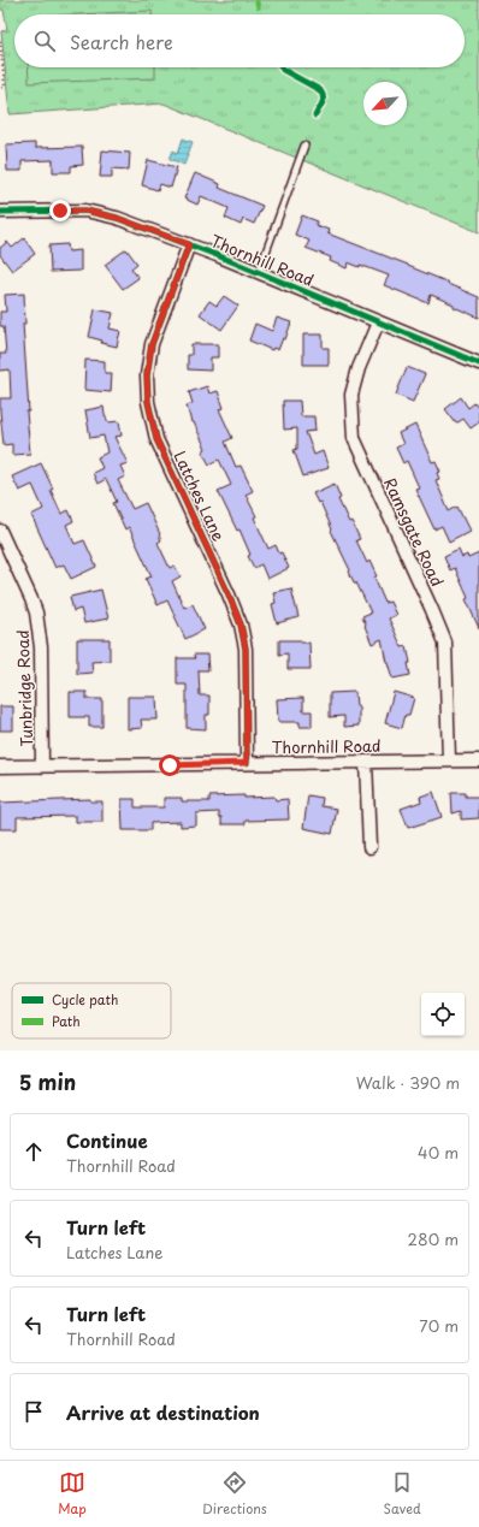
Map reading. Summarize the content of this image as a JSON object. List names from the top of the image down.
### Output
{
  "streets": {
    "street": [
      "Thornhill Road",
      "Latches Lane",
      "Ramsgate Road",
      "Tunbridge Road"
    ]
  },
  "crossings": [
    ["Thornhill Road", "Latches Lane"],
    ["Thornhill Road", "Ramsgate Road"],
    ["Thornhill Road", "Tunbridge Road"]
  ],
  "legend": ["Cycle path", "Path"],
  "north": "bottom left",
  "page": {
    "search": "Search here",
    "heading": ["5 min", "Walk · 390 m"],
    "list": [
      ["Continue", "Thornhill Road", "40 m"],
      ["Turn left", "Latches Lane", "280 m"],
      ["Turn left", "Thornhill Road", "70 m"],
      "Arrive at destination"
    ],
    "nav": ["Map", "Directions", "Saved"]
  }
}
